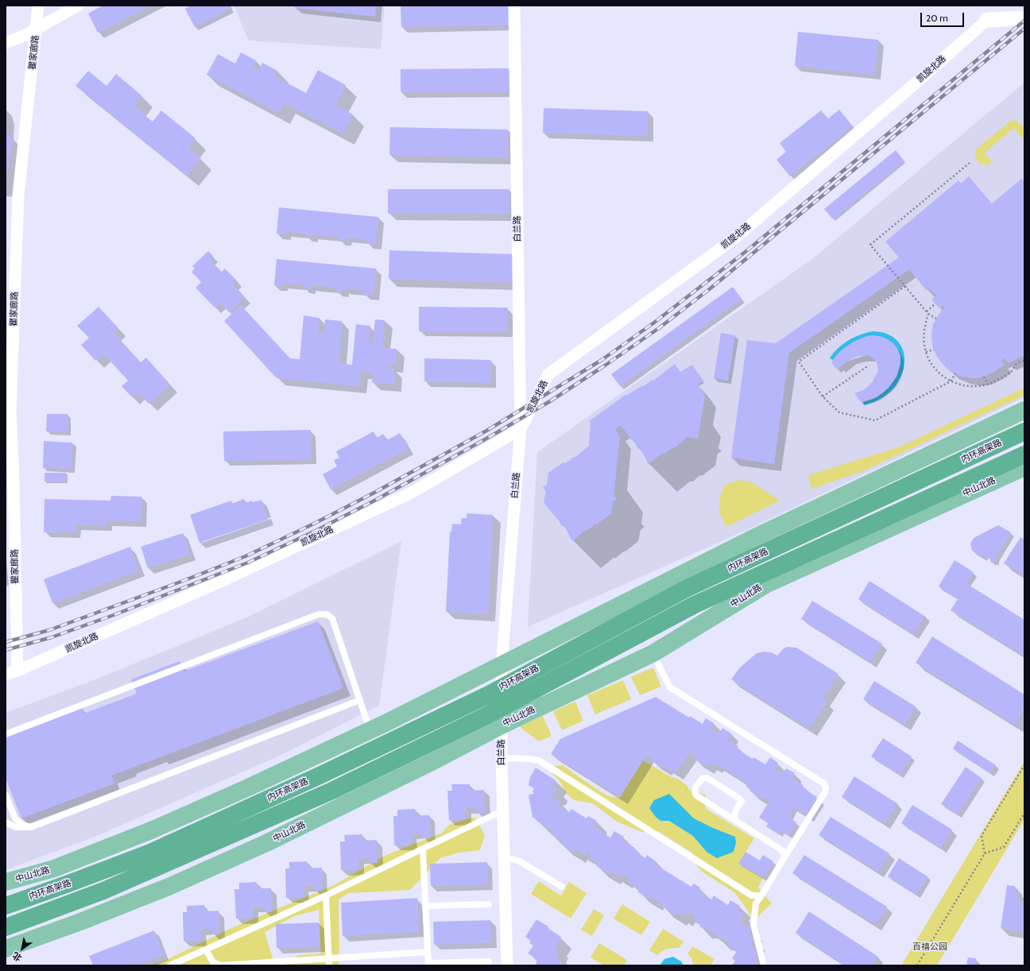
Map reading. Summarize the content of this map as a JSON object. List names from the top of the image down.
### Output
{
  "streets": {
    "highway": ["内环高架路"],
    "main road": ["中山北路"],
    "street": ["瞿家廊路", "凯旋北路", "白兰路"]
  },
  "crossings": [
    ["瞿家廊路", "凯旋北路"],
    ["凯旋北路", "白兰路"],
    ["白兰路", "中山北路"]
  ],
  "parks": ["百禧公园"],
  "scale_bar": "20 m",
  "north": "bottom left"
}
